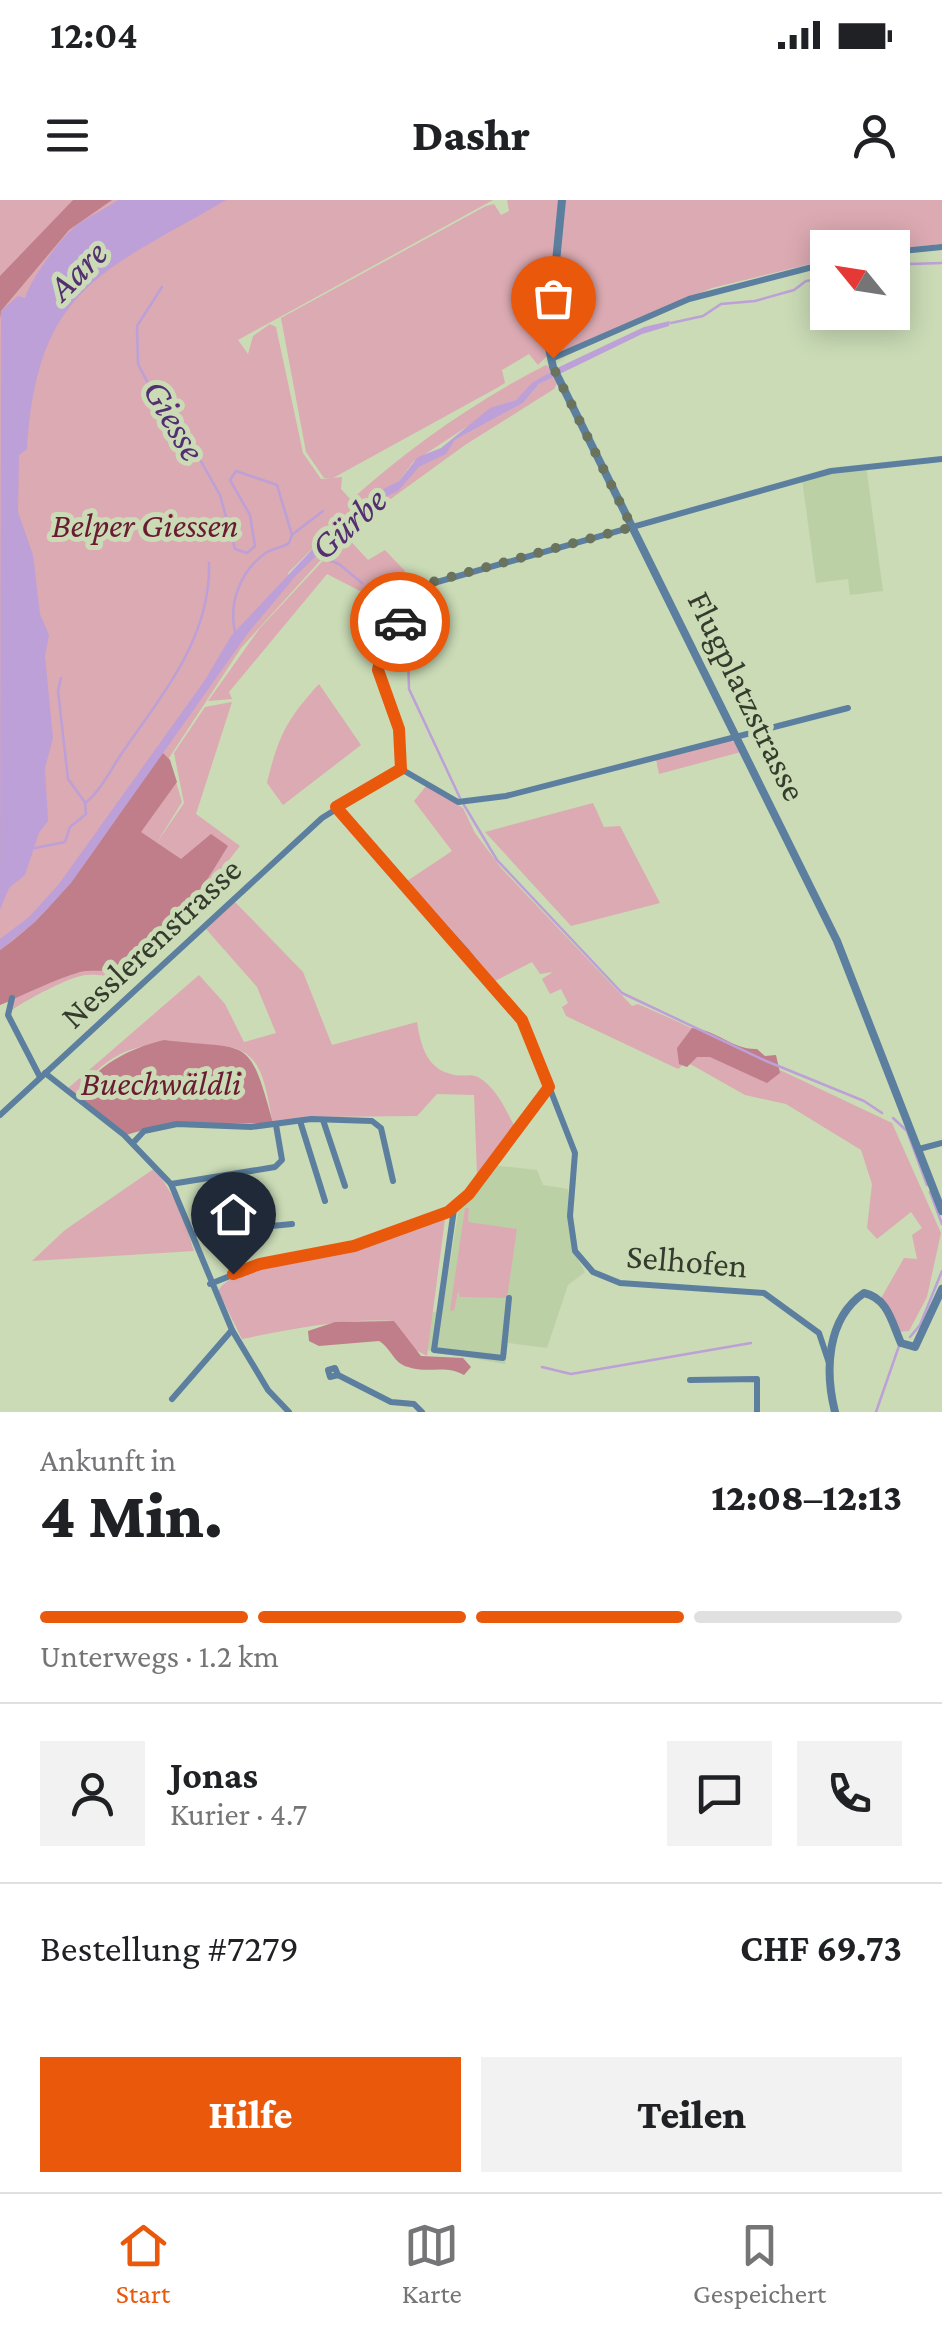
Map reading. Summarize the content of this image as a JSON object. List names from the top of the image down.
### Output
{
  "streets": {
    "street": ["Flugplatzstrasse", "Nesslerenstrasse", "Selhofen"]
  },
  "crossings": [
    ["Nesslerenstrasse", "Selhofen"]
  ],
  "water": ["Aare", "Giesse", "Gürbe"],
  "parks": ["Belper Giessen", "Buechwäldli"],
  "north": "top left",
  "page": {
    "status": "12:04",
    "header": "Dashr",
    "heading": ["4 Min.", "Ankunft in", "12:08–12:13"],
    "panel": [
      "Jonas",
      "Kurier · 4.7",
      "Bestellung #7279",
      "CHF 69.73"
    ],
    "bar": "Unterwegs · 1.2 km",
    "buttons": ["Hilfe", "Teilen"],
    "tabs": ["Start", "Karte", "Gespeichert"]
  }
}
